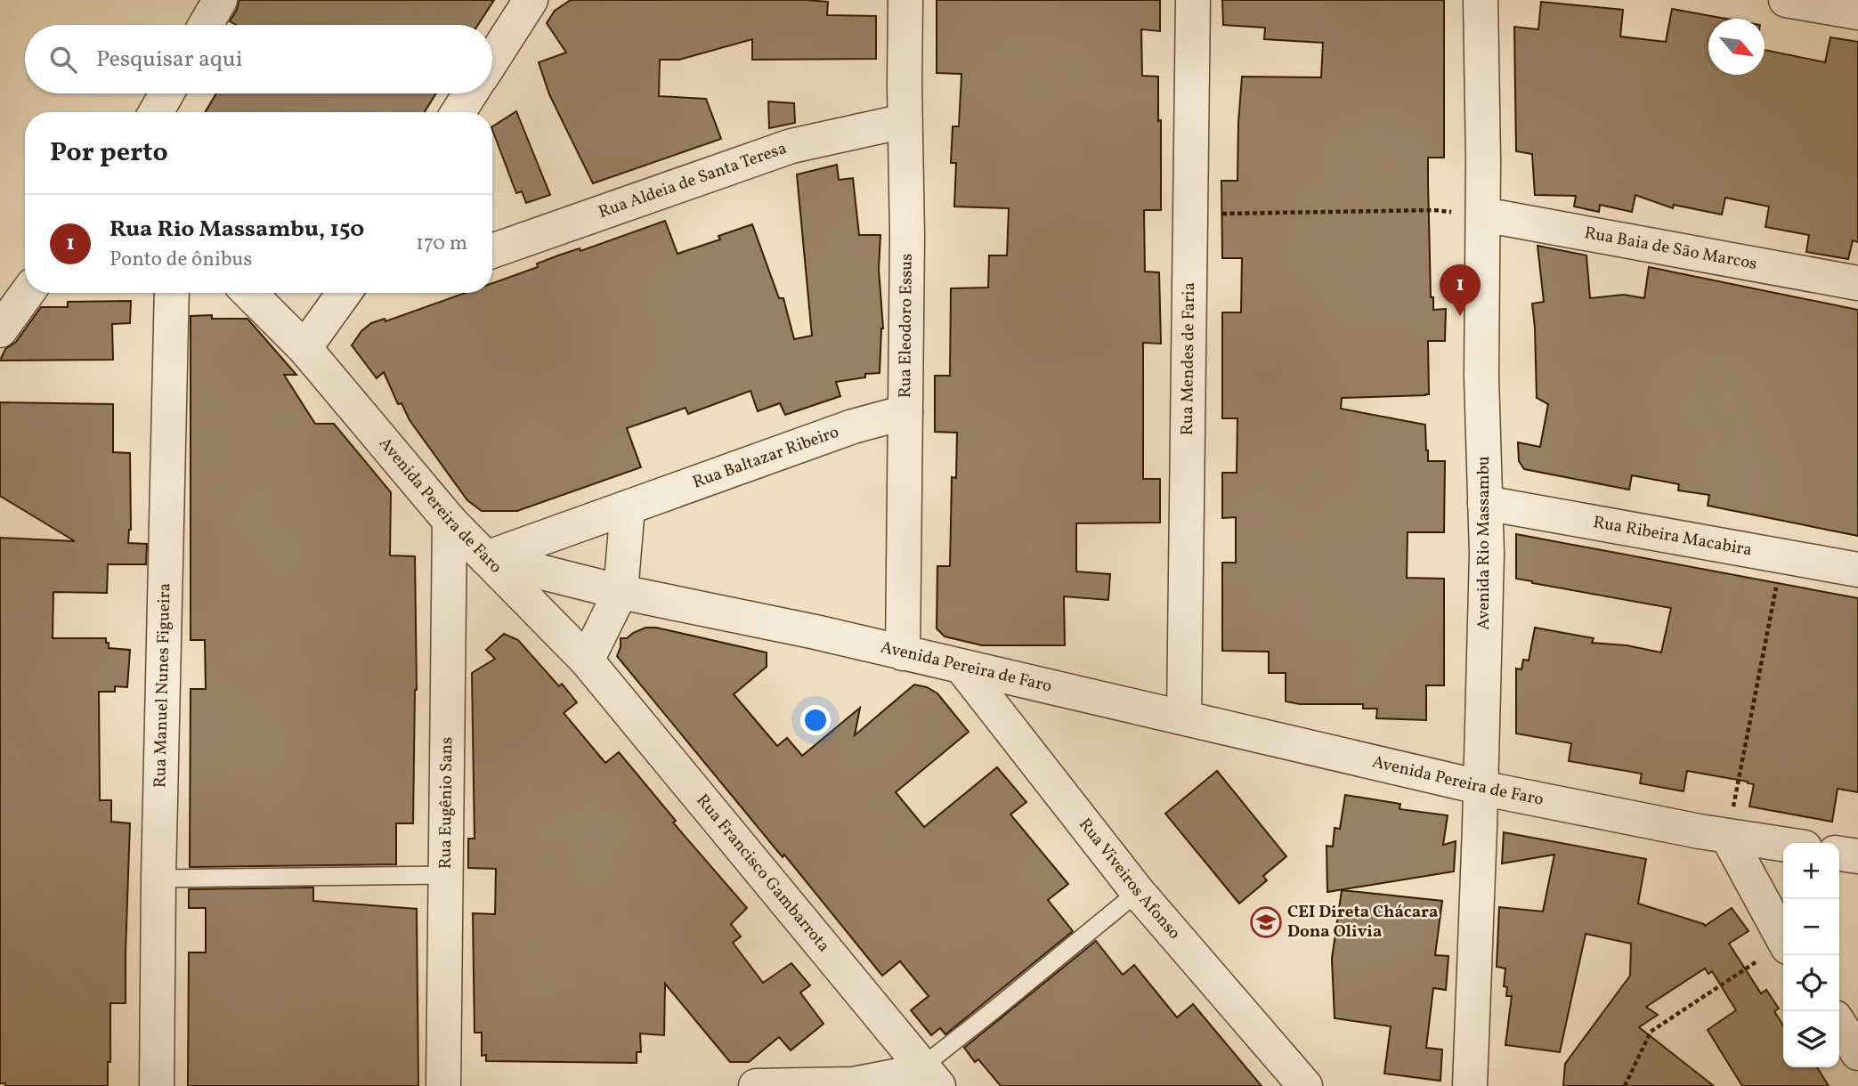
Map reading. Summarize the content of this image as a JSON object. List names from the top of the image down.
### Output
{
  "streets": {
    "street": [
      "Rua Aldeia de Santa Teresa",
      "Rua Baia de São Marcos",
      "Rua Eleodoro Essus",
      "Rua Mendes de Faria",
      "Rua Baltazar Ribeiro",
      "Avenida Pereira de Faro",
      "Rua Ribeira Macabira",
      "Avenida Rio Massambu",
      "Rua Manuel Nunes Figueira",
      "Rua Eugênio Sans",
      "Rua Francisco Gambarrota",
      "Rua Viveiros Afonso"
    ]
  },
  "crossings": [
    ["Rua Aldeia de Santa Teresa", "Rua Eleodoro Essus"],
    ["Rua Baia de São Marcos", "Avenida Rio Massambu"],
    ["Rua Eleodoro Essus", "Rua Baltazar Ribeiro"],
    ["Rua Eleodoro Essus", "Avenida Pereira de Faro"],
    ["Rua Mendes de Faria", "Avenida Pereira de Faro"],
    ["Rua Baltazar Ribeiro", "Avenida Pereira de Faro"],
    ["Rua Baltazar Ribeiro", "Rua Francisco Gambarrota"],
    ["Avenida Pereira de Faro", "Avenida Rio Massambu"],
    ["Avenida Pereira de Faro", "Rua Eugênio Sans"],
    ["Avenida Pereira de Faro", "Rua Francisco Gambarrota"],
    ["Avenida Pereira de Faro", "Rua Viveiros Afonso"],
    ["Rua Ribeira Macabira", "Avenida Rio Massambu"]
  ],
  "places": {
    "school or university": ["CEI Direta Chácara Dona Olivia"]
  },
  "north": "bottom right",
  "page": {
    "search": "Pesquisar aqui",
    "heading": "Por perto",
    "list": [
      {
        "mark": "1",
        "name": "Rua Rio Massambu, 150",
        "note": "Ponto de ônibus",
        "value": "170 m"
      }
    ],
    "pins": "1",
    "map_buttons": ["+", "−"]
  }
}
